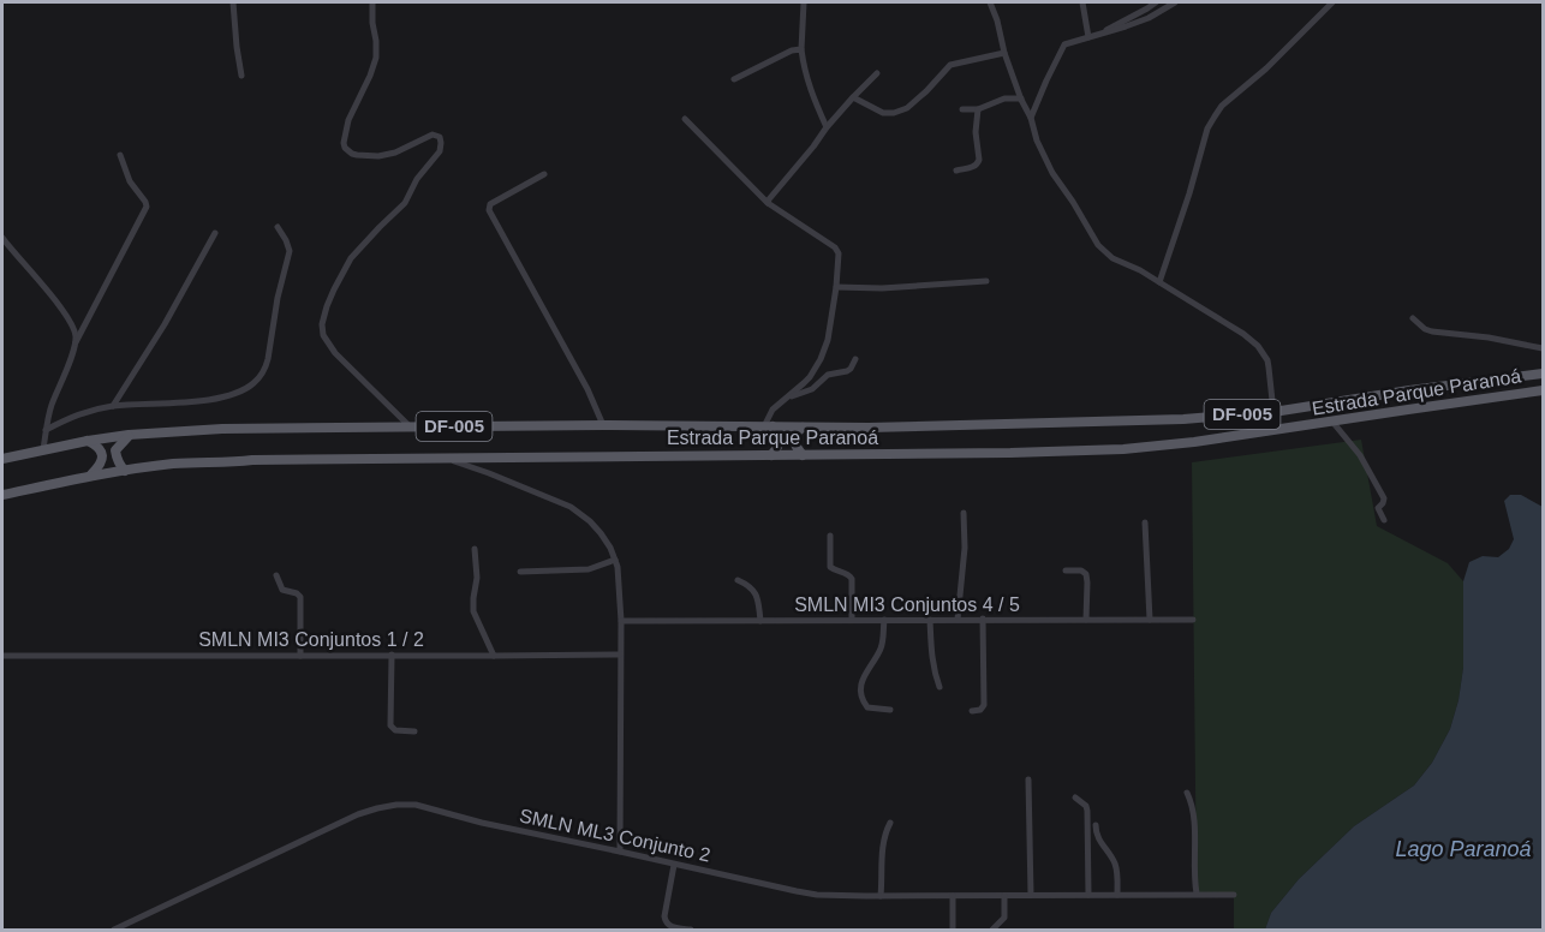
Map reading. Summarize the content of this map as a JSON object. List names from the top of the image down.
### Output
{
  "streets": {
    "main road": ["Estrada Parque Paranoá", "DF-005"],
    "street": ["SMLN MI3 Conjuntos 4 / 5", "SMLN MI3 Conjuntos 1 / 2", "SMLN ML3 Conjunto 2"]
  },
  "water": ["Lago Paranoá"]
}
